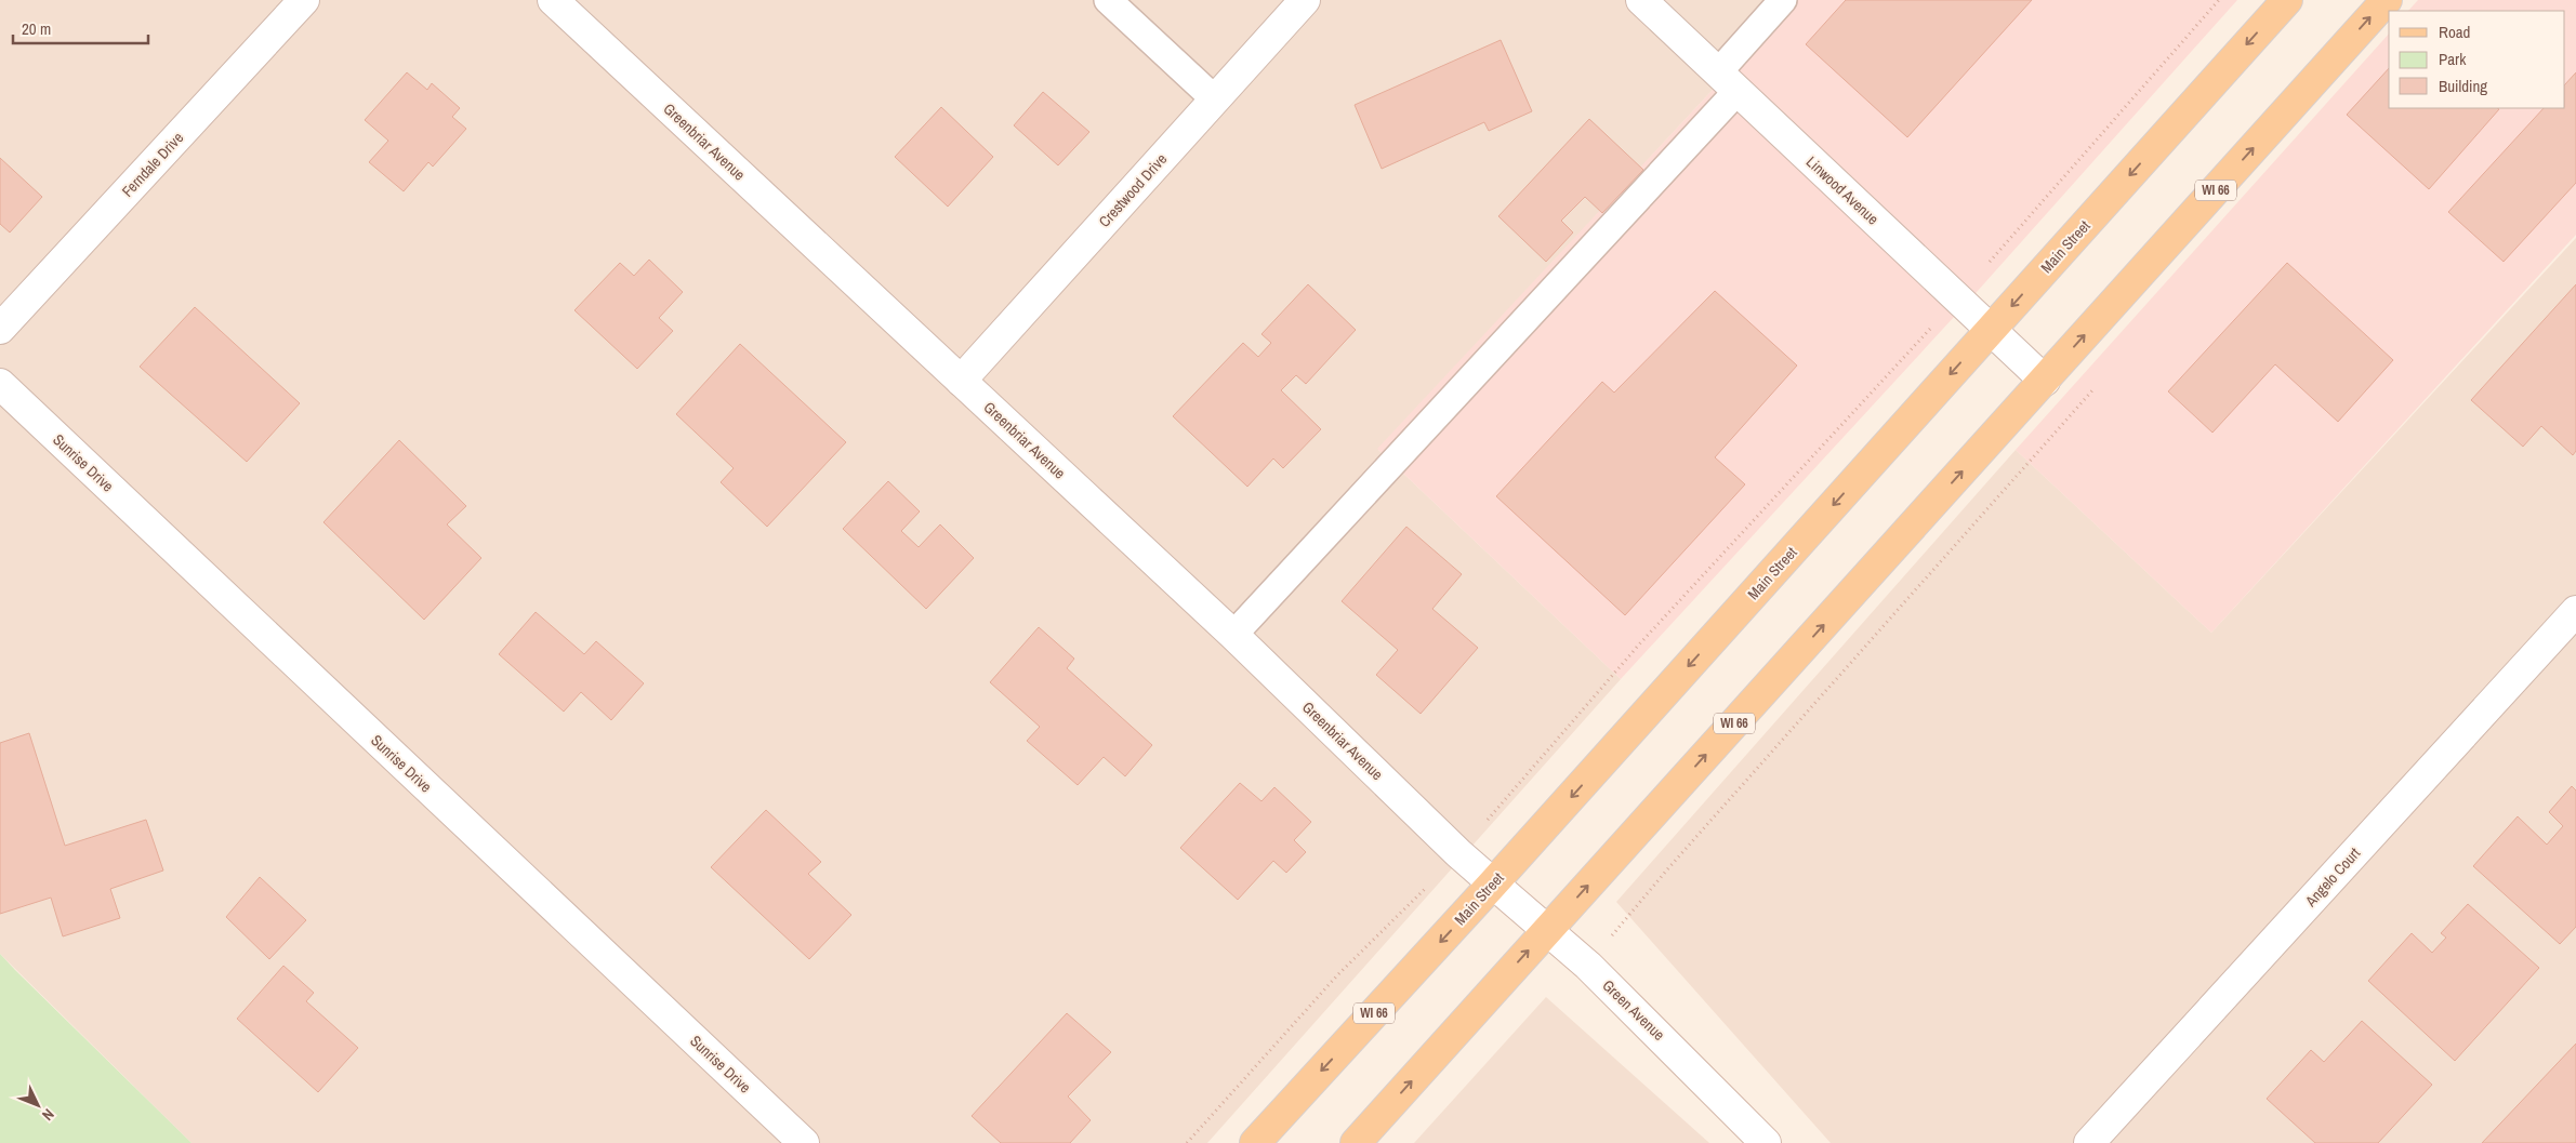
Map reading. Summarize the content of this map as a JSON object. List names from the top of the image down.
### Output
{
  "streets": {
    "main road": ["WI 66", "Main Street"],
    "street": [
      "Greenbriar Avenue",
      "Ferndale Drive",
      "Crestwood Drive",
      "Linwood Avenue",
      "Sunrise Drive",
      "Angelo Court",
      "Green Avenue"
    ]
  },
  "crossings": [
    ["Greenbriar Avenue", "Crestwood Drive"],
    ["Greenbriar Avenue", "Main Street"],
    ["Greenbriar Avenue", "Green Avenue"],
    ["Linwood Avenue", "WI 66"],
    ["Linwood Avenue", "Main Street"],
    ["WI 66", "Green Avenue"],
    ["Main Street", "Green Avenue"]
  ],
  "legend": ["Road", "Park", "Building"],
  "scale_bar": "20 m",
  "north": "bottom right"
}
